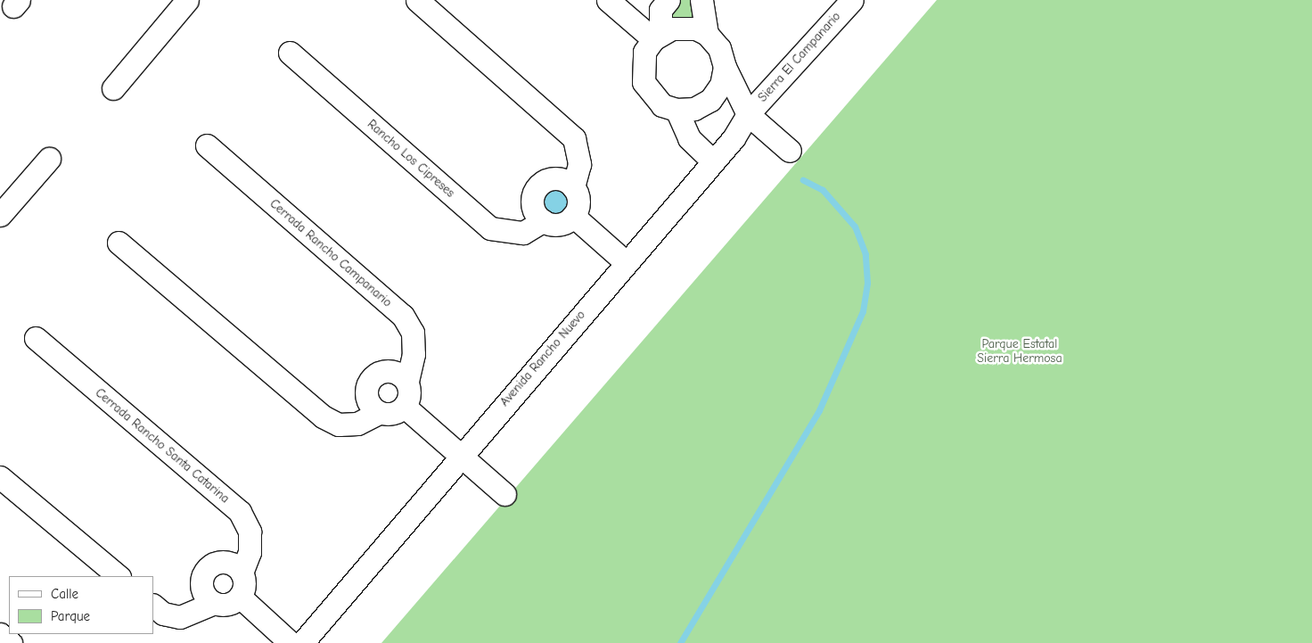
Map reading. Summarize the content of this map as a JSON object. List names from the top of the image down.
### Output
{
  "streets": {
    "street": [
      "Sierra El Campanario",
      "Rancho Los Cipreses",
      "Cerrada Rancho Campanario",
      "Avenida Rancho Nuevo",
      "Cerrada Rancho Santa Catarina"
    ]
  },
  "crossings": [
    ["Sierra El Campanario", "Avenida Rancho Nuevo"]
  ],
  "parks": ["Parque Estatal Sierra Hermosa"],
  "legend": ["Calle", "Parque"]
}
